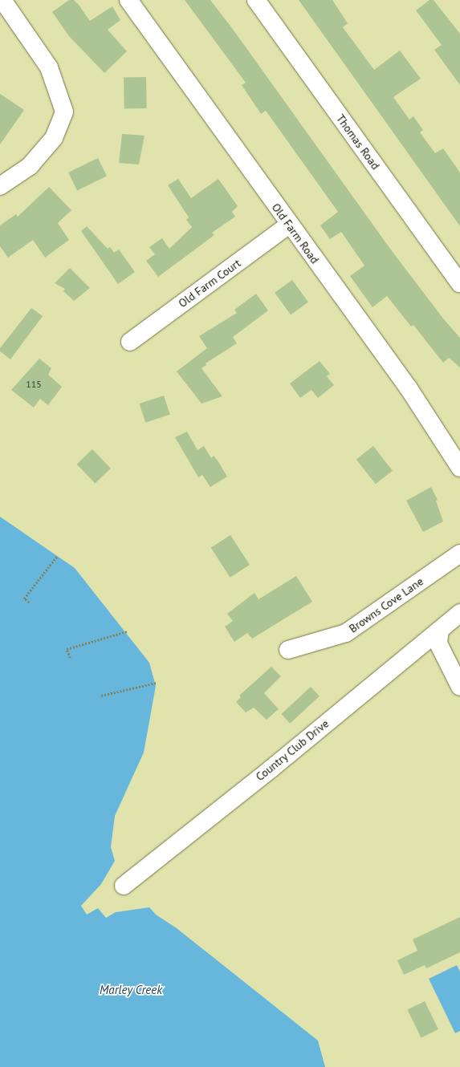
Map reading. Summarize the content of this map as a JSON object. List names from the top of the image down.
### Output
{
  "streets": {
    "street": [
      "Thomas Road",
      "Old Farm Road",
      "Old Farm Court",
      "Browns Cove Lane",
      "Country Club Drive"
    ]
  },
  "crossings": [
    ["Old Farm Road", "Old Farm Court"]
  ],
  "water": ["Marley Creek"],
  "house_numbers": ["115"]
}
